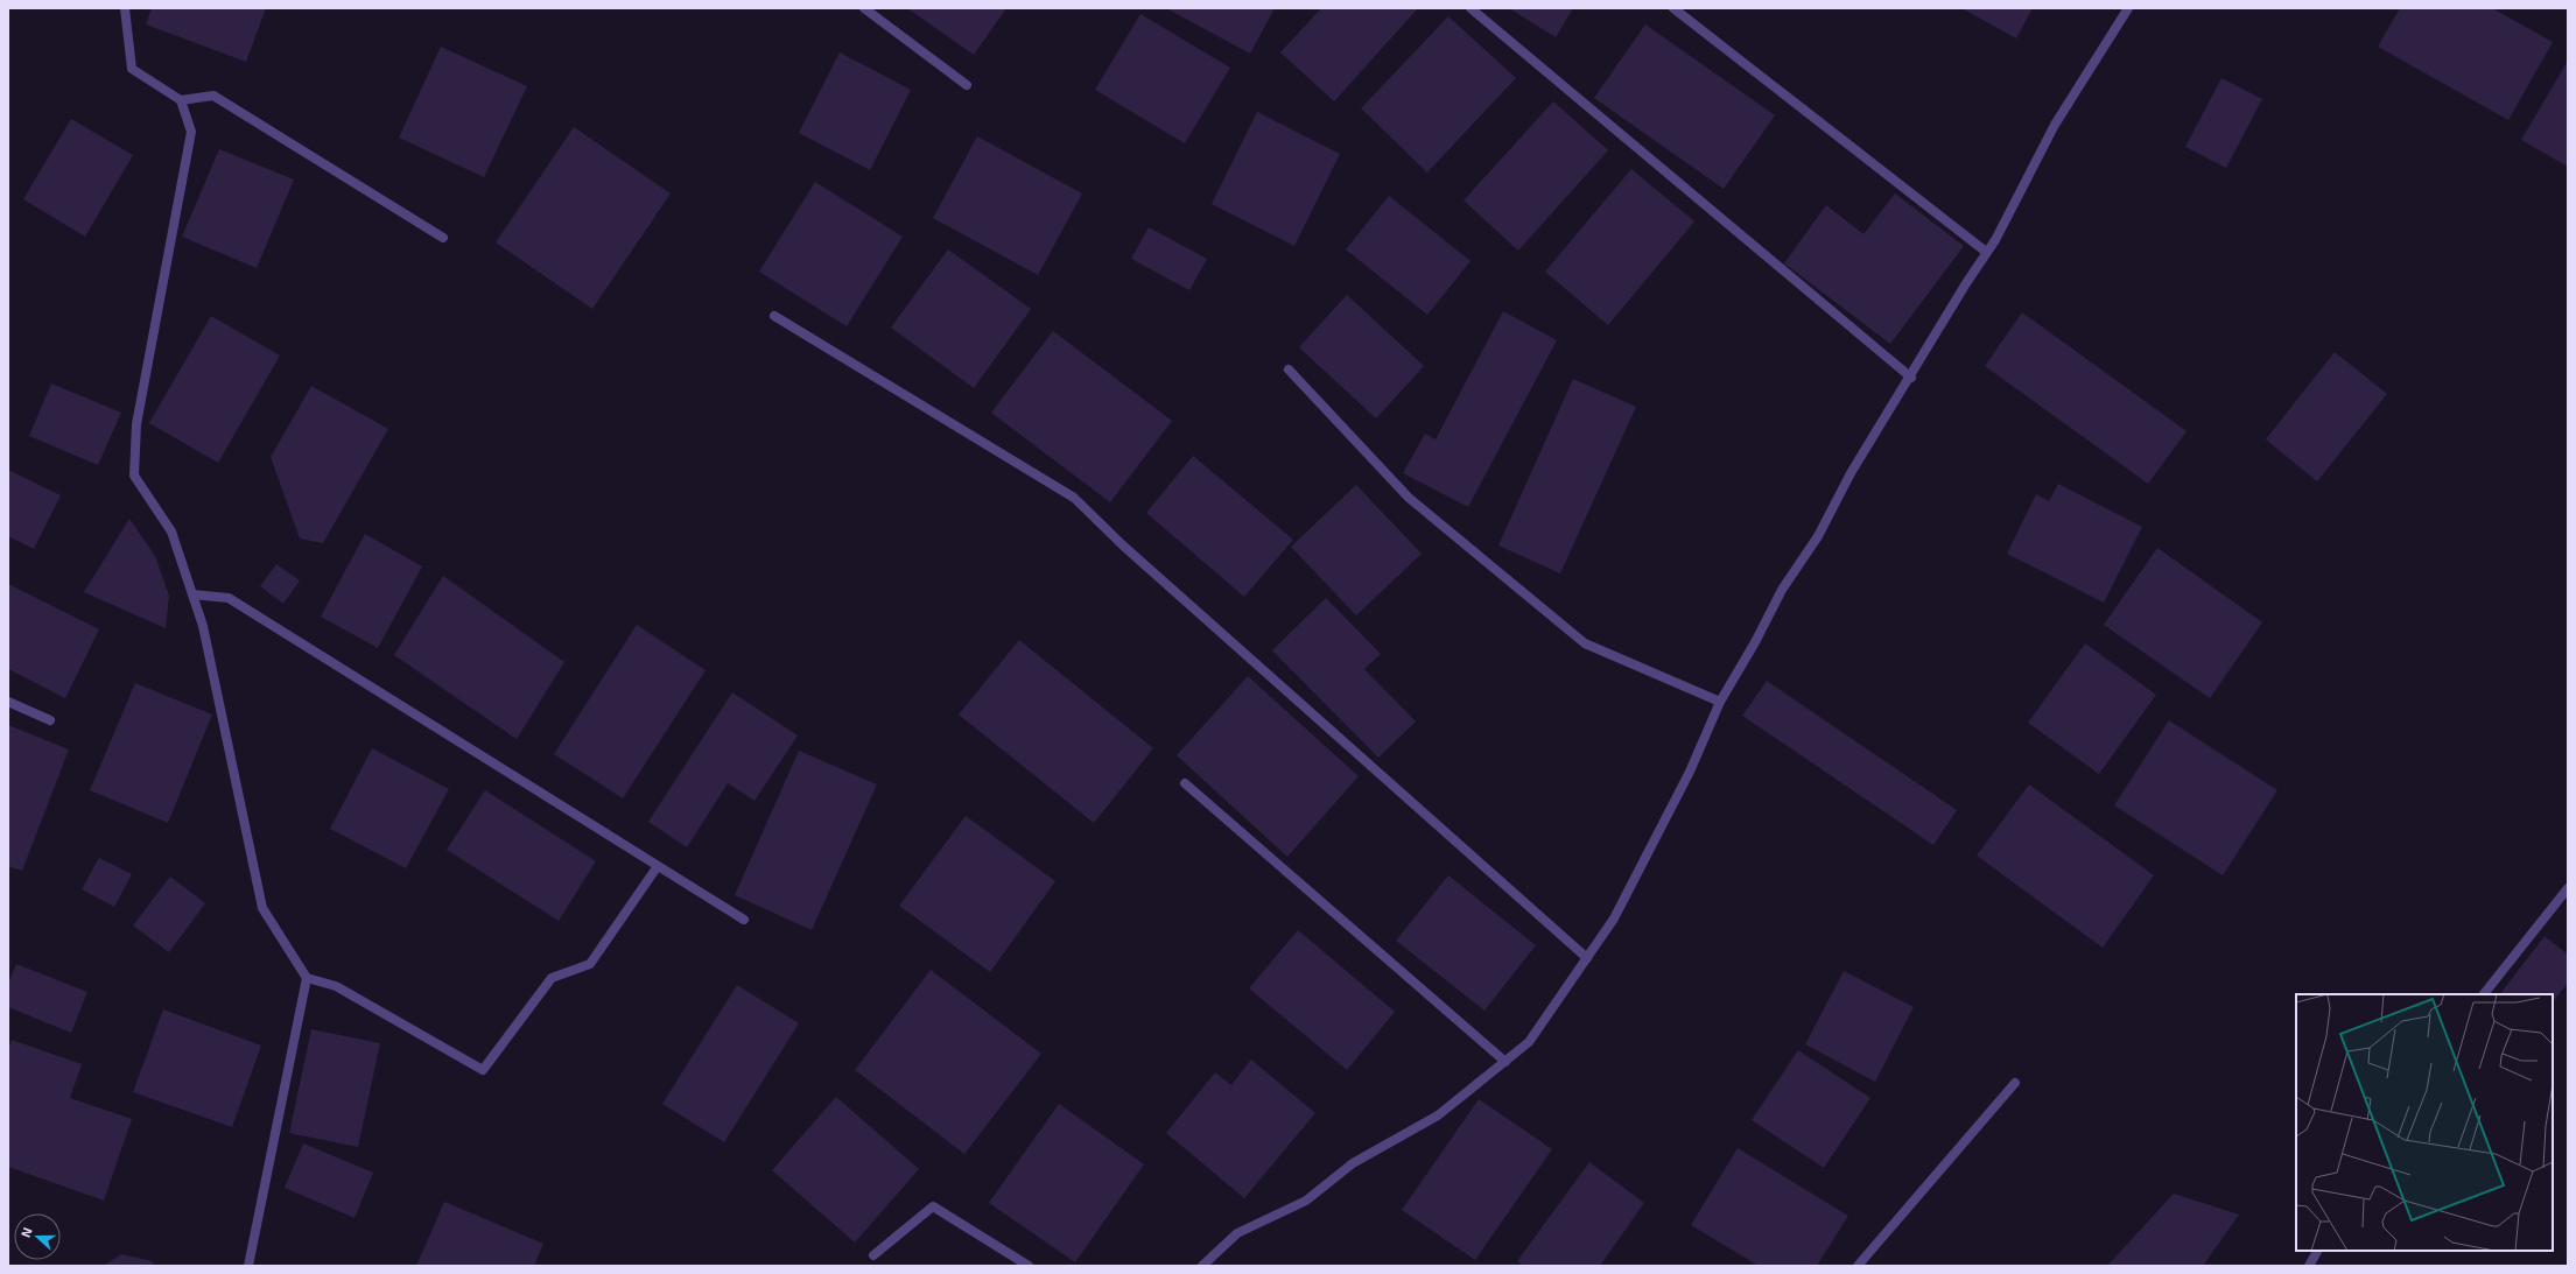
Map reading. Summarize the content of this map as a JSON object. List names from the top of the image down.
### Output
{
  "north": "left"
}
